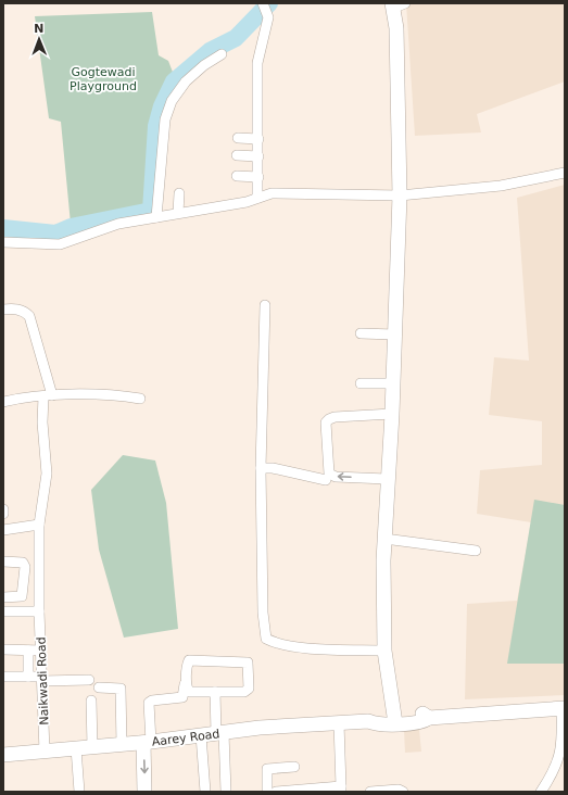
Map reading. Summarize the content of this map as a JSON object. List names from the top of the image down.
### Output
{
  "streets": {
    "street": ["Naikwadi Road", "Aarey Road"]
  },
  "crossings": [
    ["Naikwadi Road", "Aarey Road"]
  ],
  "parks": ["Gogtewadi Playground"],
  "north": "top"
}
